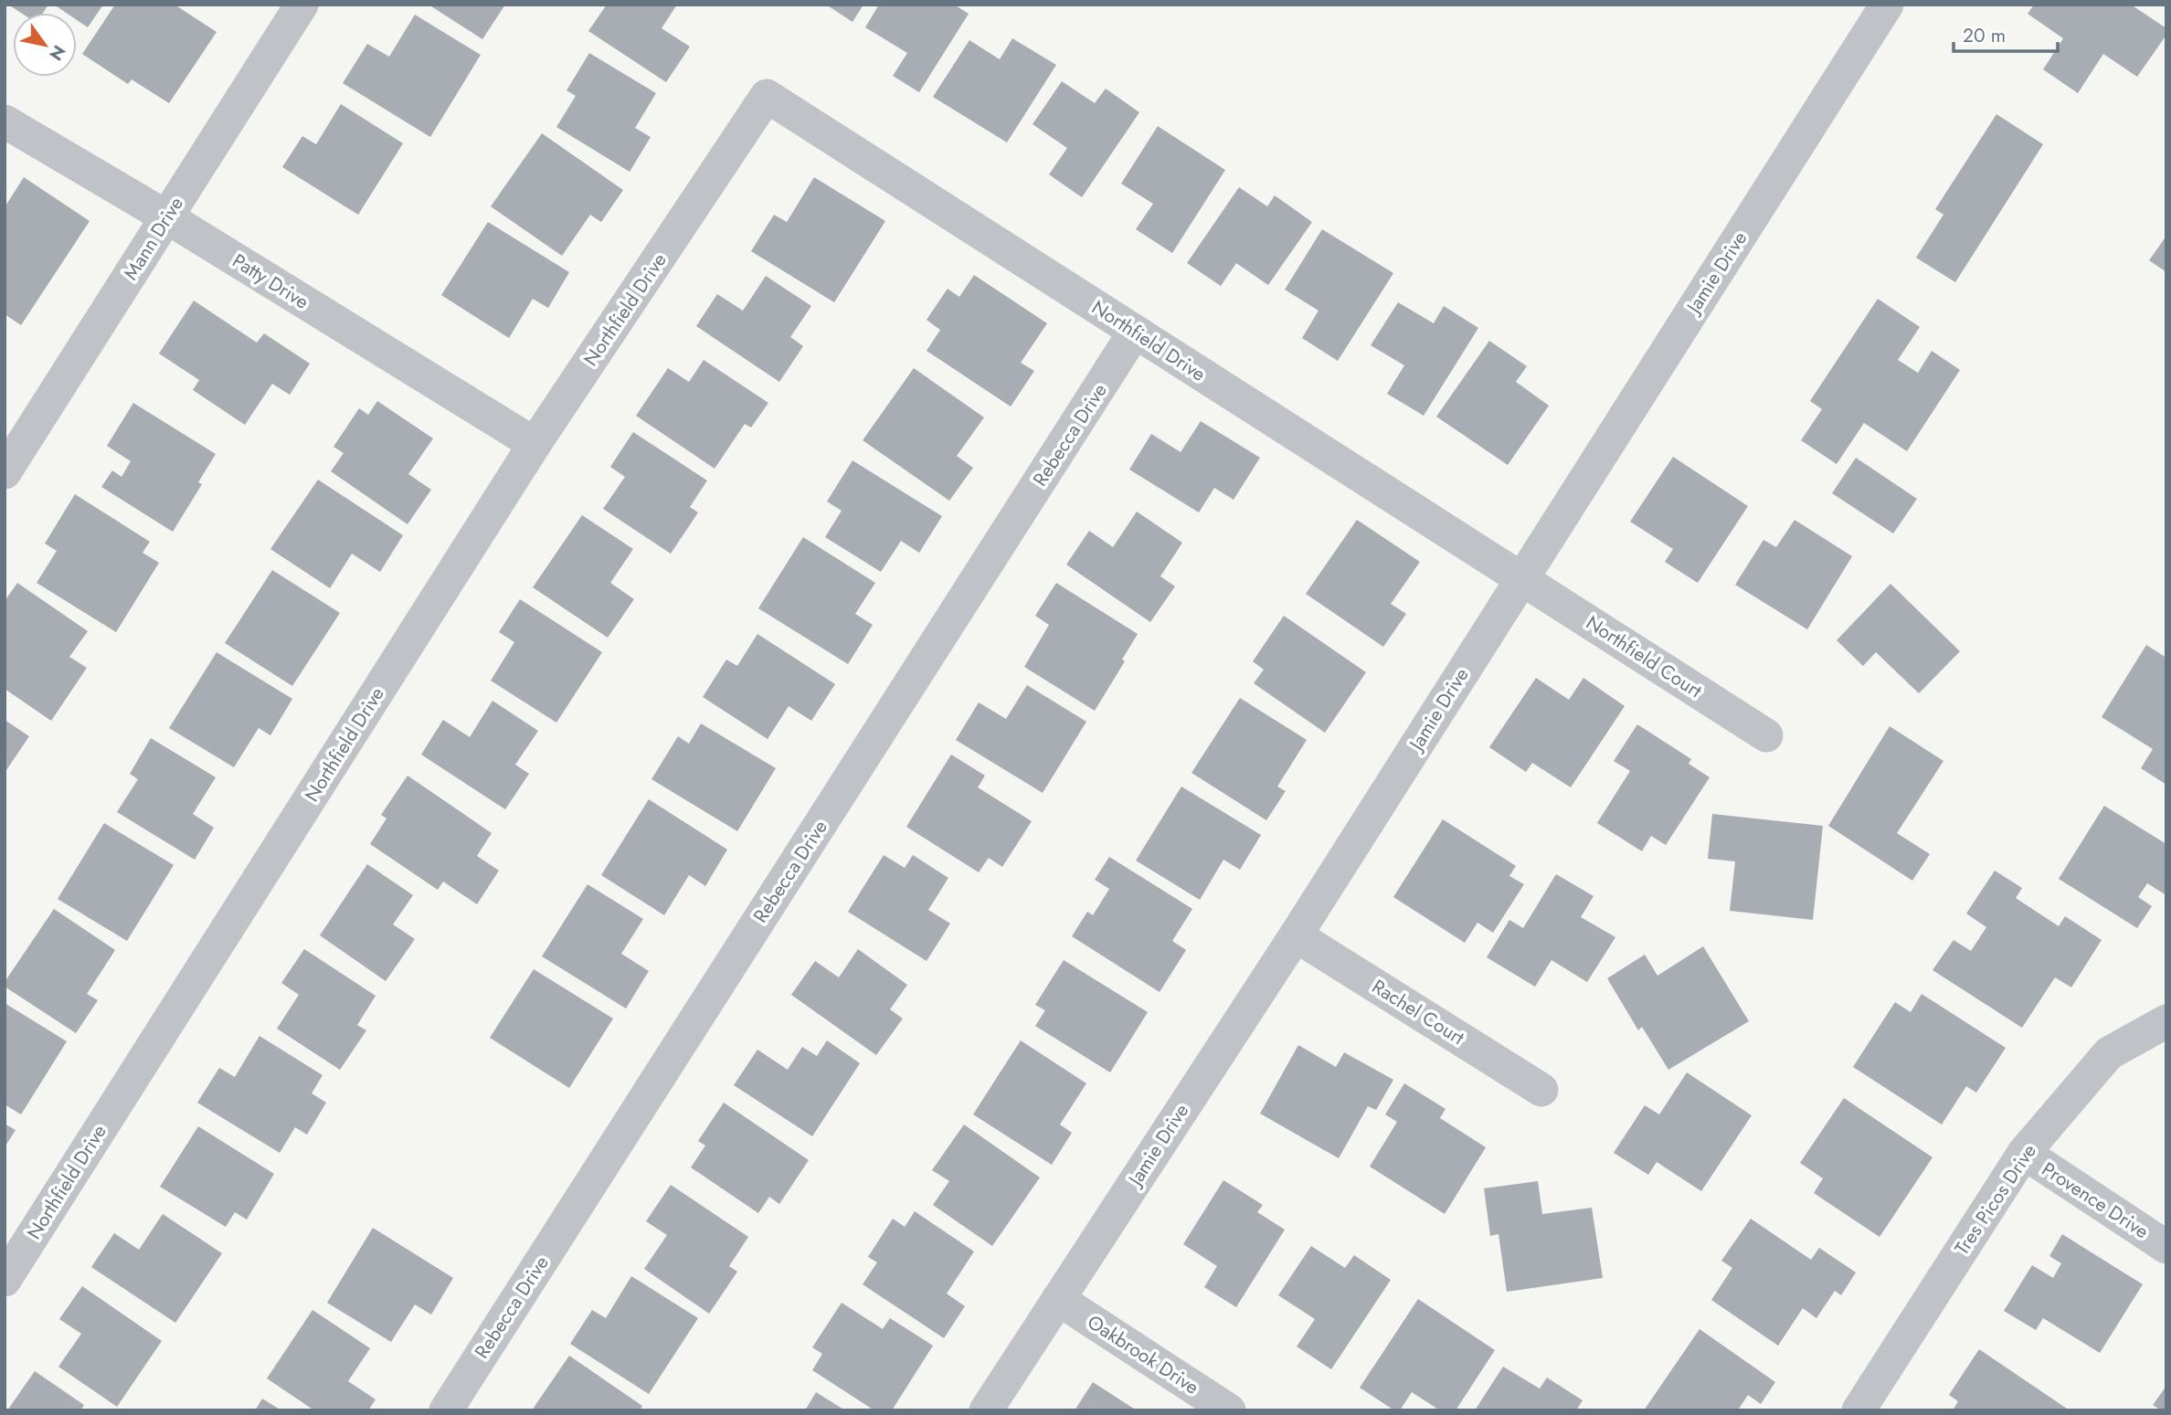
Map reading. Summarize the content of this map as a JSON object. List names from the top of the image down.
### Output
{
  "streets": {
    "street": [
      "Mann Drive",
      "Jamie Drive",
      "Patty Drive",
      "Northfield Drive",
      "Rebecca Drive",
      "Northfield Court",
      "Rachel Court",
      "Tres Picos Drive",
      "Provence Drive",
      "Oakbrook Drive"
    ]
  },
  "crossings": [
    ["Mann Drive", "Patty Drive"],
    ["Jamie Drive", "Northfield Drive"],
    ["Jamie Drive", "Northfield Court"],
    ["Jamie Drive", "Rachel Court"],
    ["Jamie Drive", "Oakbrook Drive"],
    ["Patty Drive", "Northfield Drive"],
    ["Northfield Drive", "Rebecca Drive"],
    ["Northfield Drive", "Northfield Court"],
    ["Tres Picos Drive", "Provence Drive"]
  ],
  "scale_bar": "20 m",
  "north": "bottom right"
}
